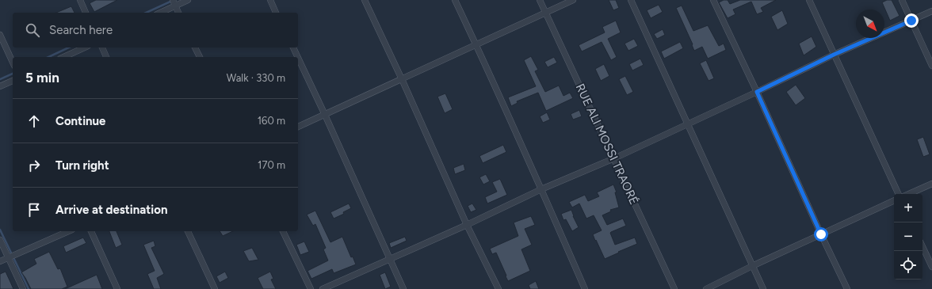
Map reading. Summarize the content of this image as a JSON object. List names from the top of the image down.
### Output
{
  "streets": {
    "street": ["RUE ALI MOSSI TRAORÉ"]
  },
  "north": "bottom right",
  "page": {
    "search": "Search here",
    "heading": ["5 min", "Walk · 330 m"],
    "list": [
      ["Continue", "160 m"],
      ["Turn right", "170 m"],
      "Arrive at destination"
    ],
    "map_buttons": ["+", "−"]
  }
}
